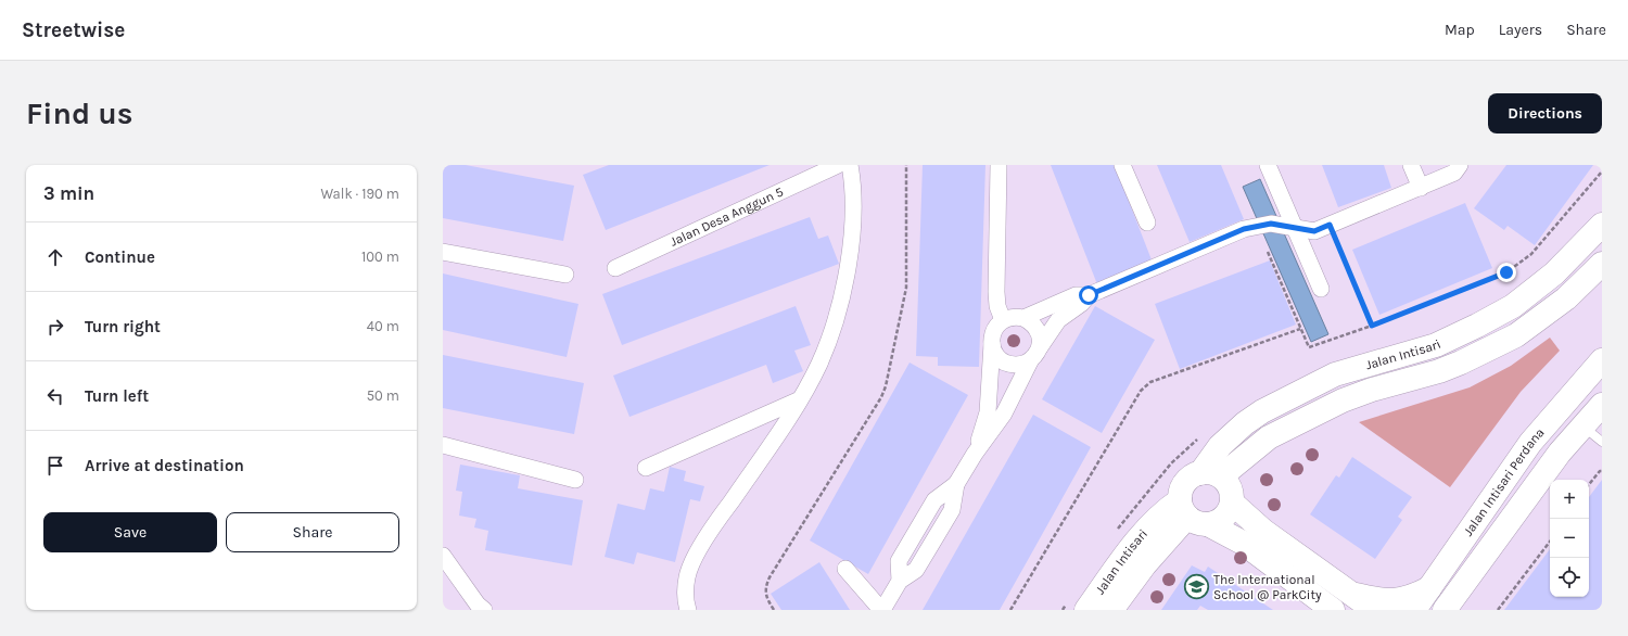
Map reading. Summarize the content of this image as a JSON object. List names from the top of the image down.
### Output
{
  "streets": {
    "street": ["Jalan Desa Anggun 5", "Jalan Intisari", "Jalan Intisari Perdana"]
  },
  "places": {
    "school or university": ["The International School @ ParkCity"]
  },
  "page": {
    "header": "Streetwise",
    "nav": ["Map", "Layers", "Share"],
    "buttons": [
      "Directions",
      ["Save", "Share"]
    ],
    "title": "Find us",
    "heading": ["3 min", "Walk · 190 m"],
    "list": [
      ["Continue", "100 m"],
      ["Turn right", "40 m"],
      ["Turn left", "50 m"],
      "Arrive at destination"
    ],
    "map_buttons": ["+", "−"]
  }
}
